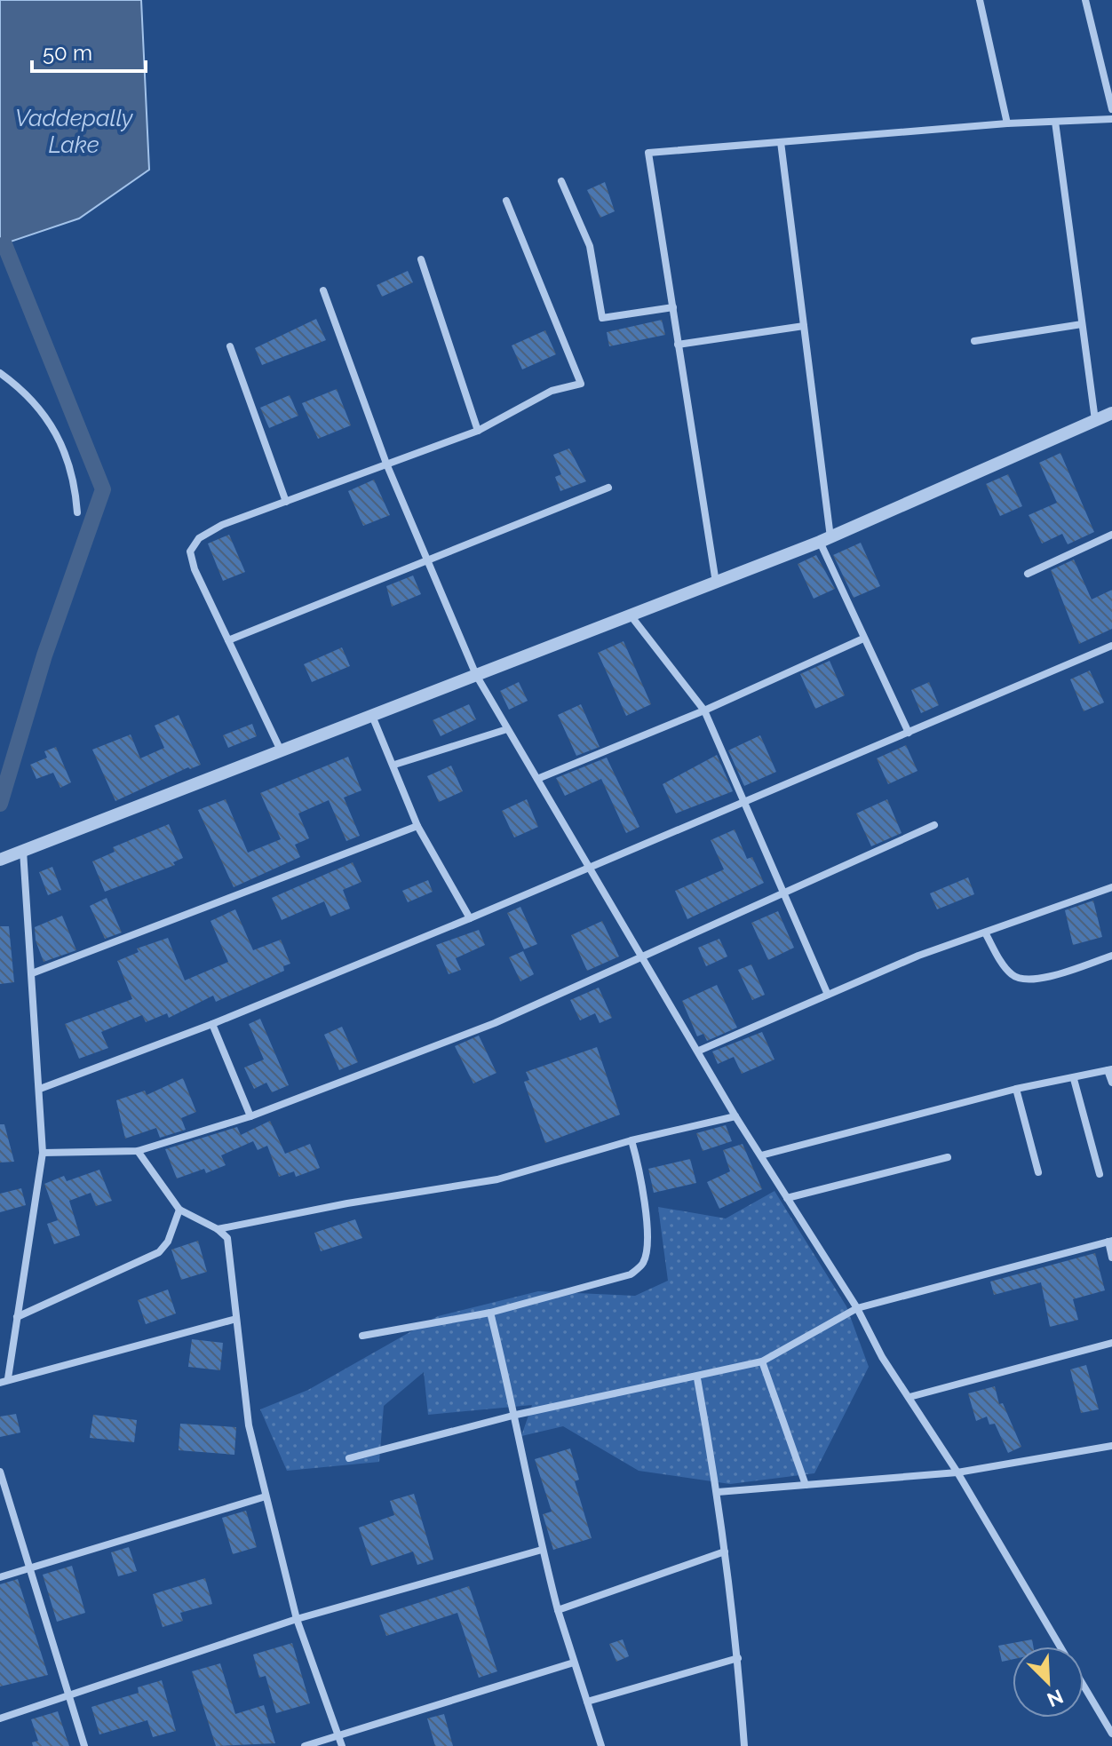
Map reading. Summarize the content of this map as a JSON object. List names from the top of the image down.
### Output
{
  "water": ["Vaddepally Lake"],
  "scale_bar": "50 m",
  "north": "bottom right"
}
